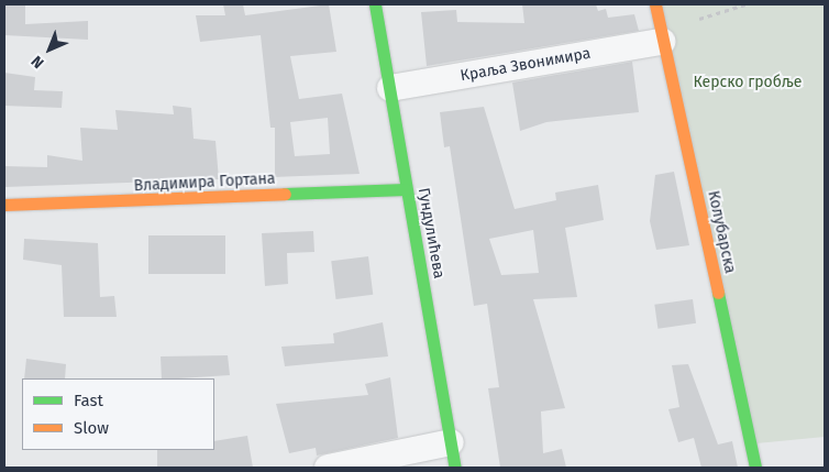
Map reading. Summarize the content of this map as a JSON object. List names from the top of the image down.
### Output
{
  "streets": {
    "street": [
      "Краља Звонимира",
      "Владимира Гортана",
      "Колубарска",
      "Гундулићева"
    ]
  },
  "crossings": [
    ["Краља Звонимира", "Колубарска"],
    ["Краља Звонимира", "Гундулићева"],
    ["Владимира Гортана", "Гундулићева"]
  ],
  "parks": ["Керско гробље"],
  "legend": ["Fast", "Slow"],
  "north": "bottom left"
}
